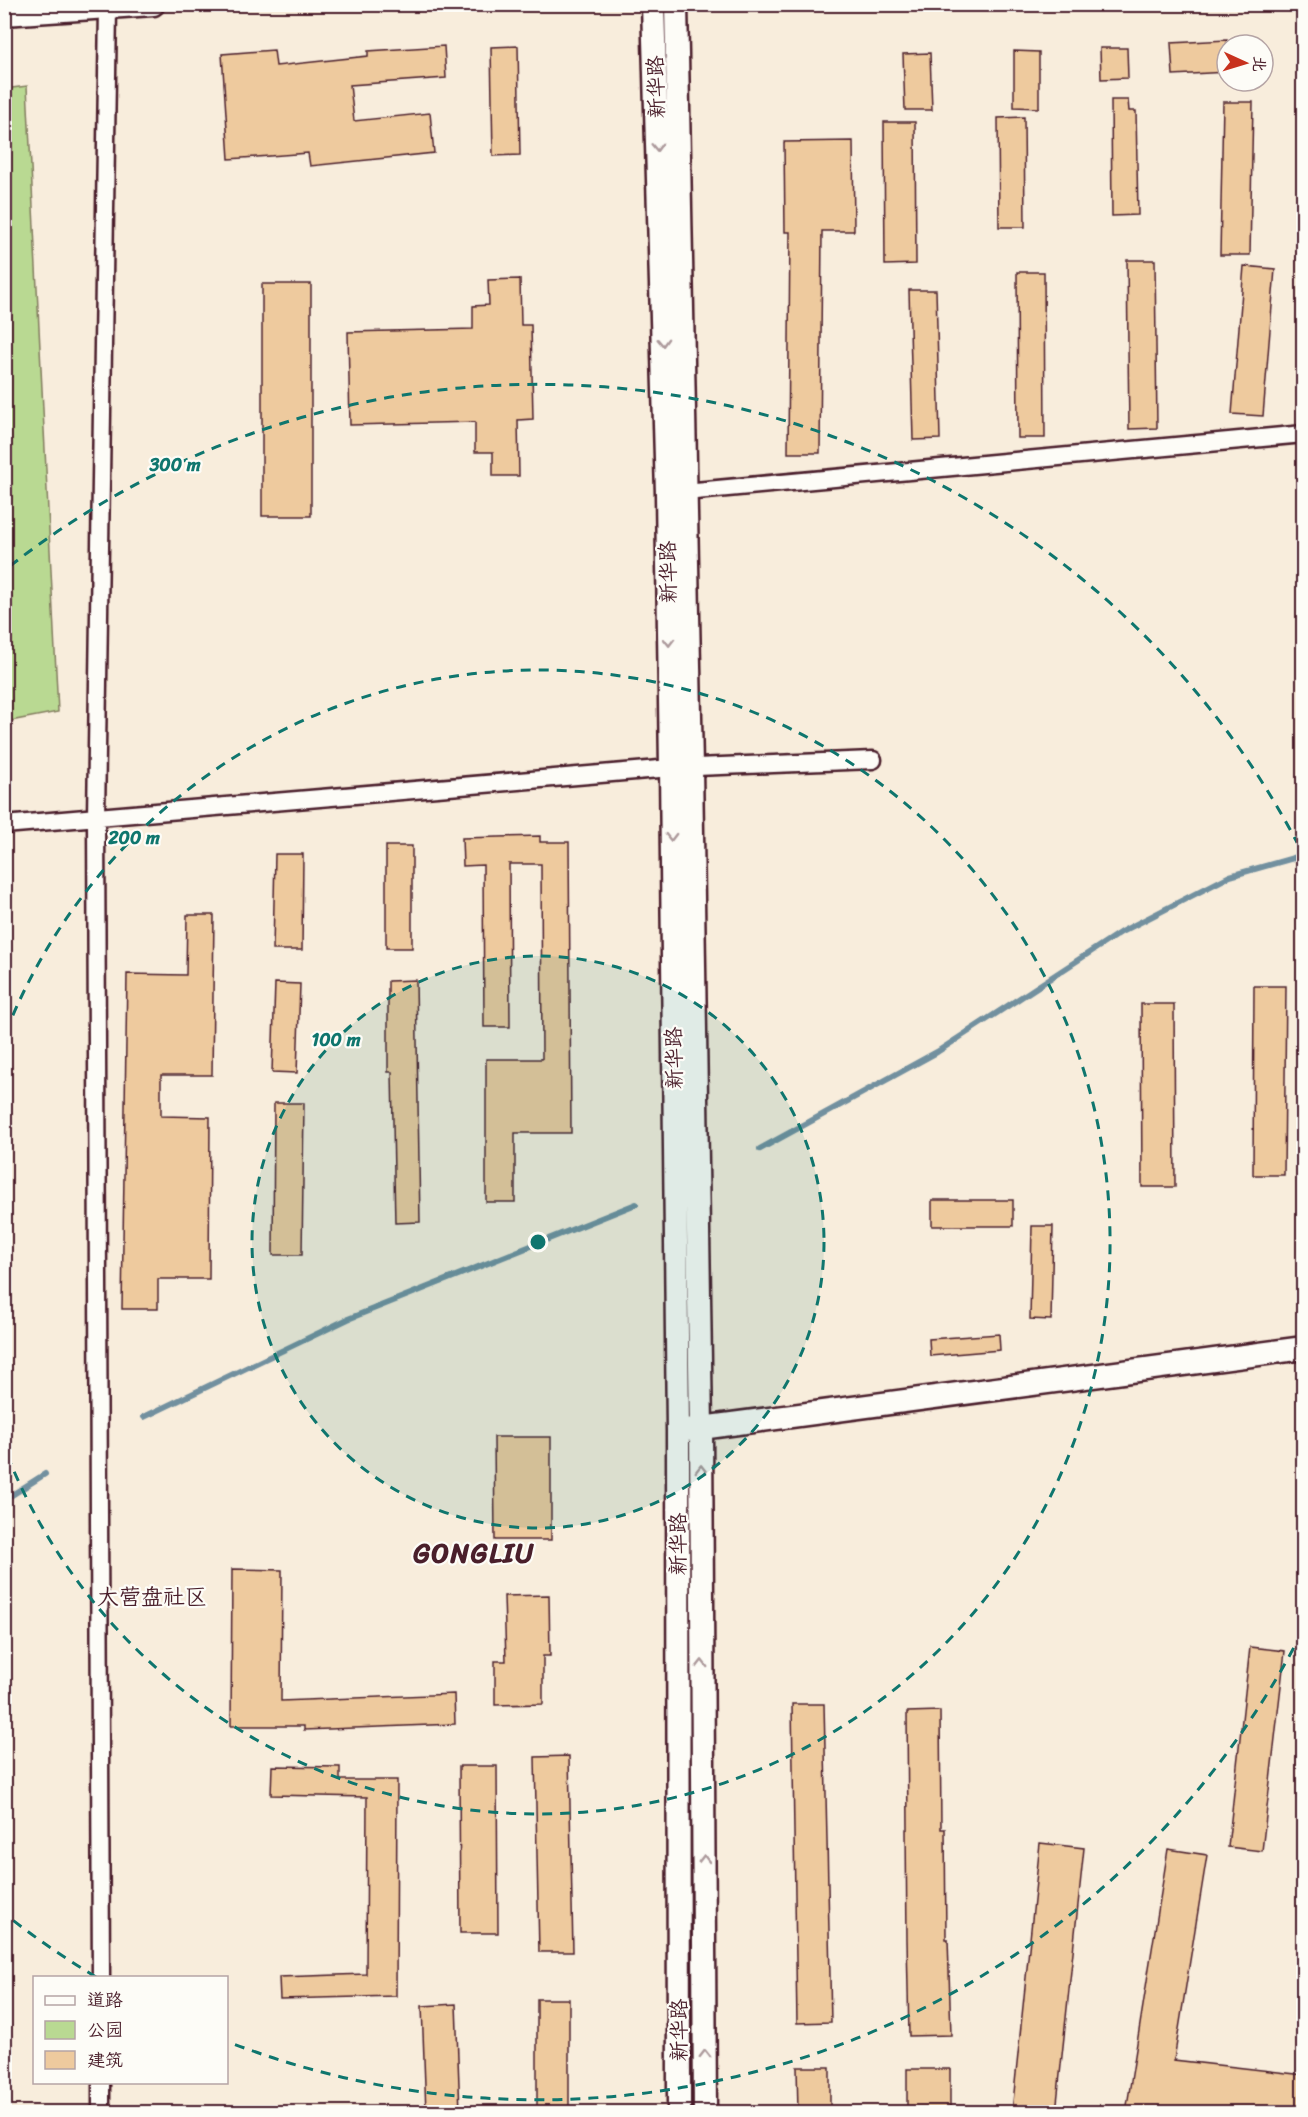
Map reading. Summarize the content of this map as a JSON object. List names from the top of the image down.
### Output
{
  "streets": {
    "main road": ["新华路"]
  },
  "districts": ["GONGLIU", "大营盘社区"],
  "legend": ["道路", "公园", "建筑"],
  "north": "right",
  "rings": ["300 m", "200 m", "100 m"]
}
